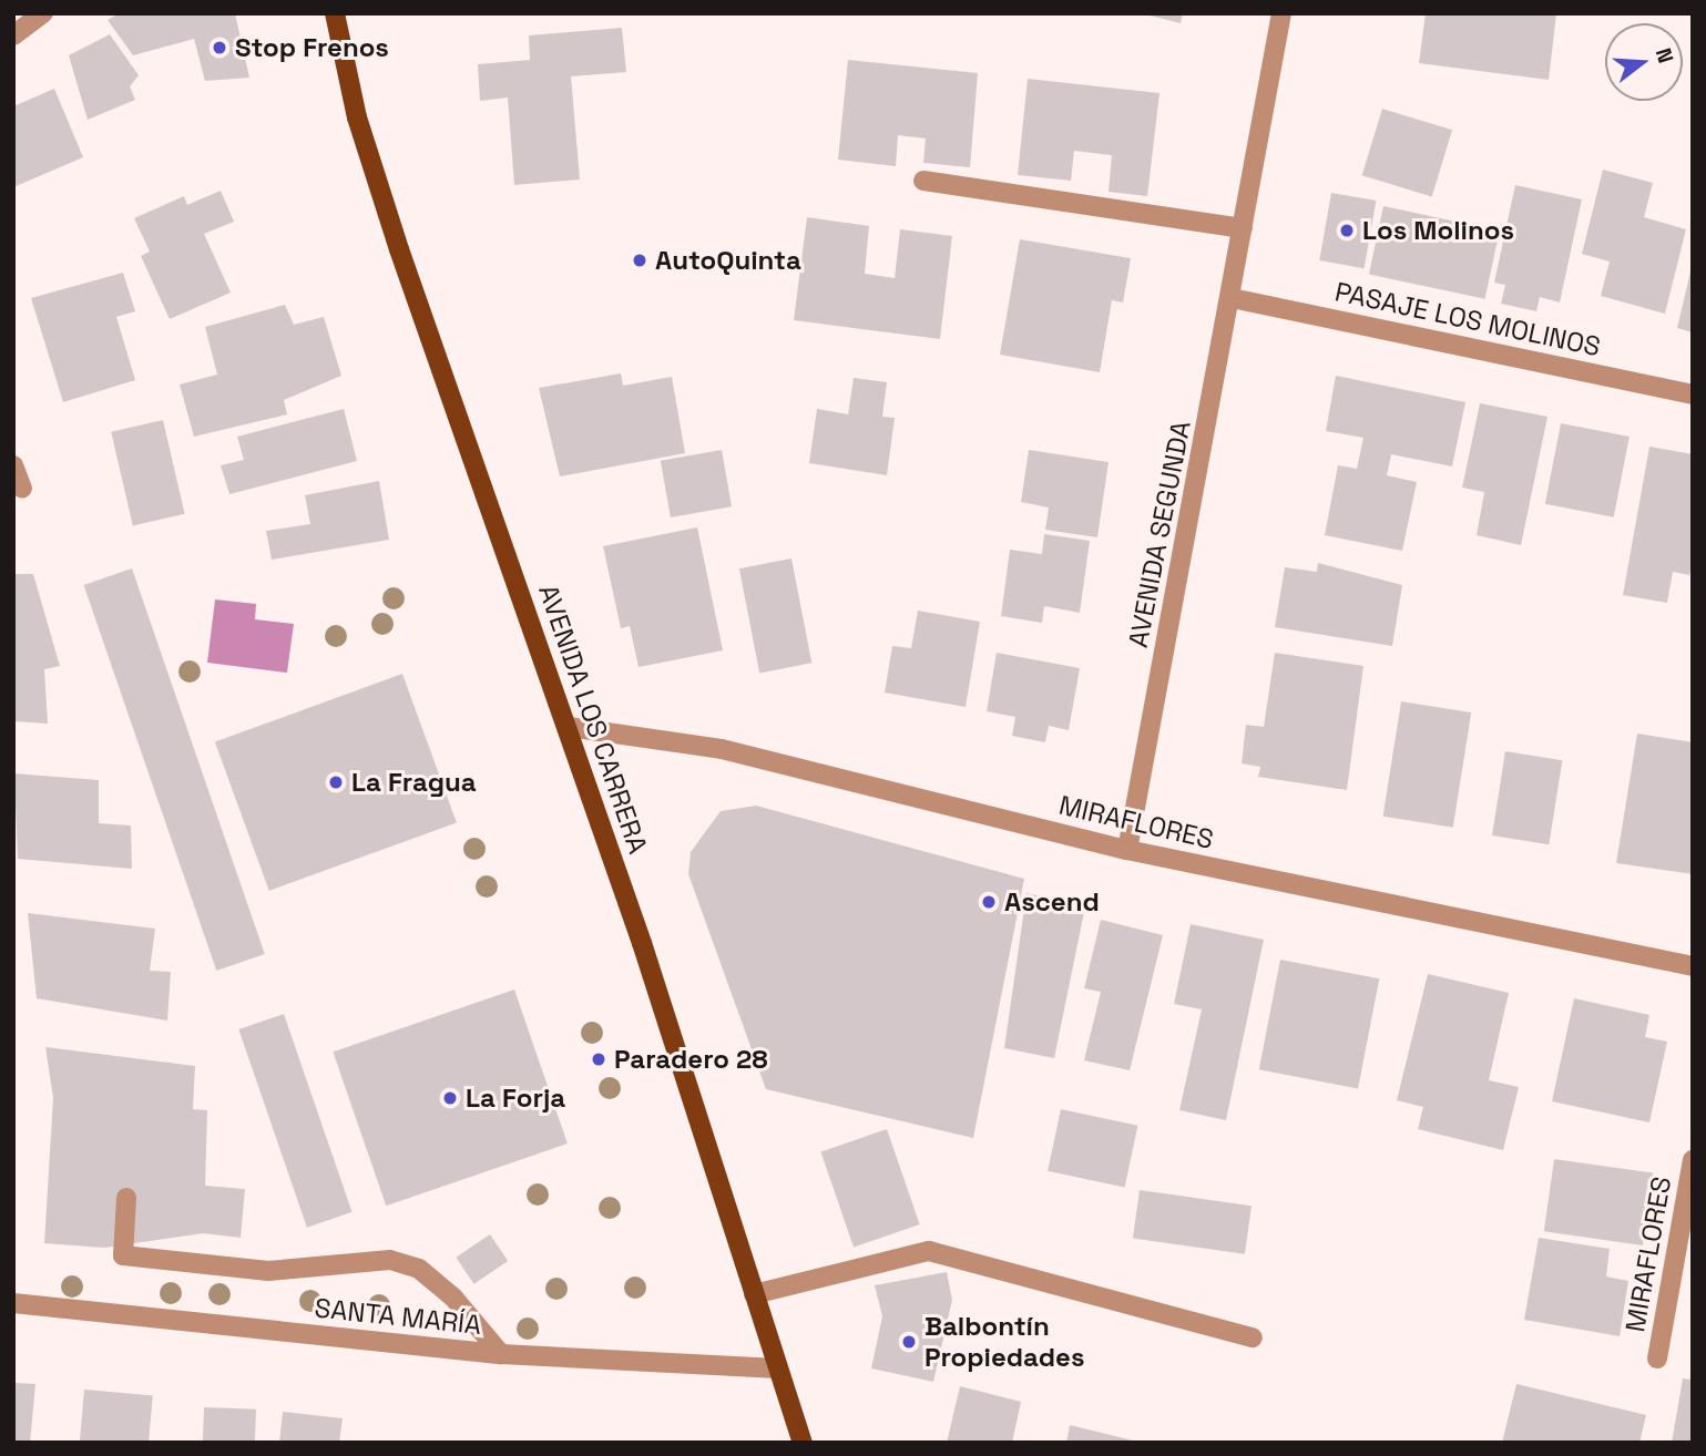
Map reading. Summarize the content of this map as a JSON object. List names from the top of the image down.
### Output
{
  "streets": {
    "main road": ["AVENIDA LOS CARRERA"],
    "street": [
      "PASAJE LOS MOLINOS",
      "AVENIDA SEGUNDA",
      "MIRAFLORES",
      "SANTA MARÍA"
    ]
  },
  "crossings": [
    ["PASAJE LOS MOLINOS", "AVENIDA SEGUNDA"],
    ["AVENIDA SEGUNDA", "MIRAFLORES"],
    ["AVENIDA LOS CARRERA", "MIRAFLORES"],
    ["AVENIDA LOS CARRERA", "SANTA MARÍA"]
  ],
  "places": [
    "Stop Frenos",
    "Los Molinos",
    "AutoQuinta",
    "La Fragua",
    "Ascend",
    "Paradero 28",
    "La Forja",
    "Balbontín Propiedades"
  ],
  "north": "right"
}
